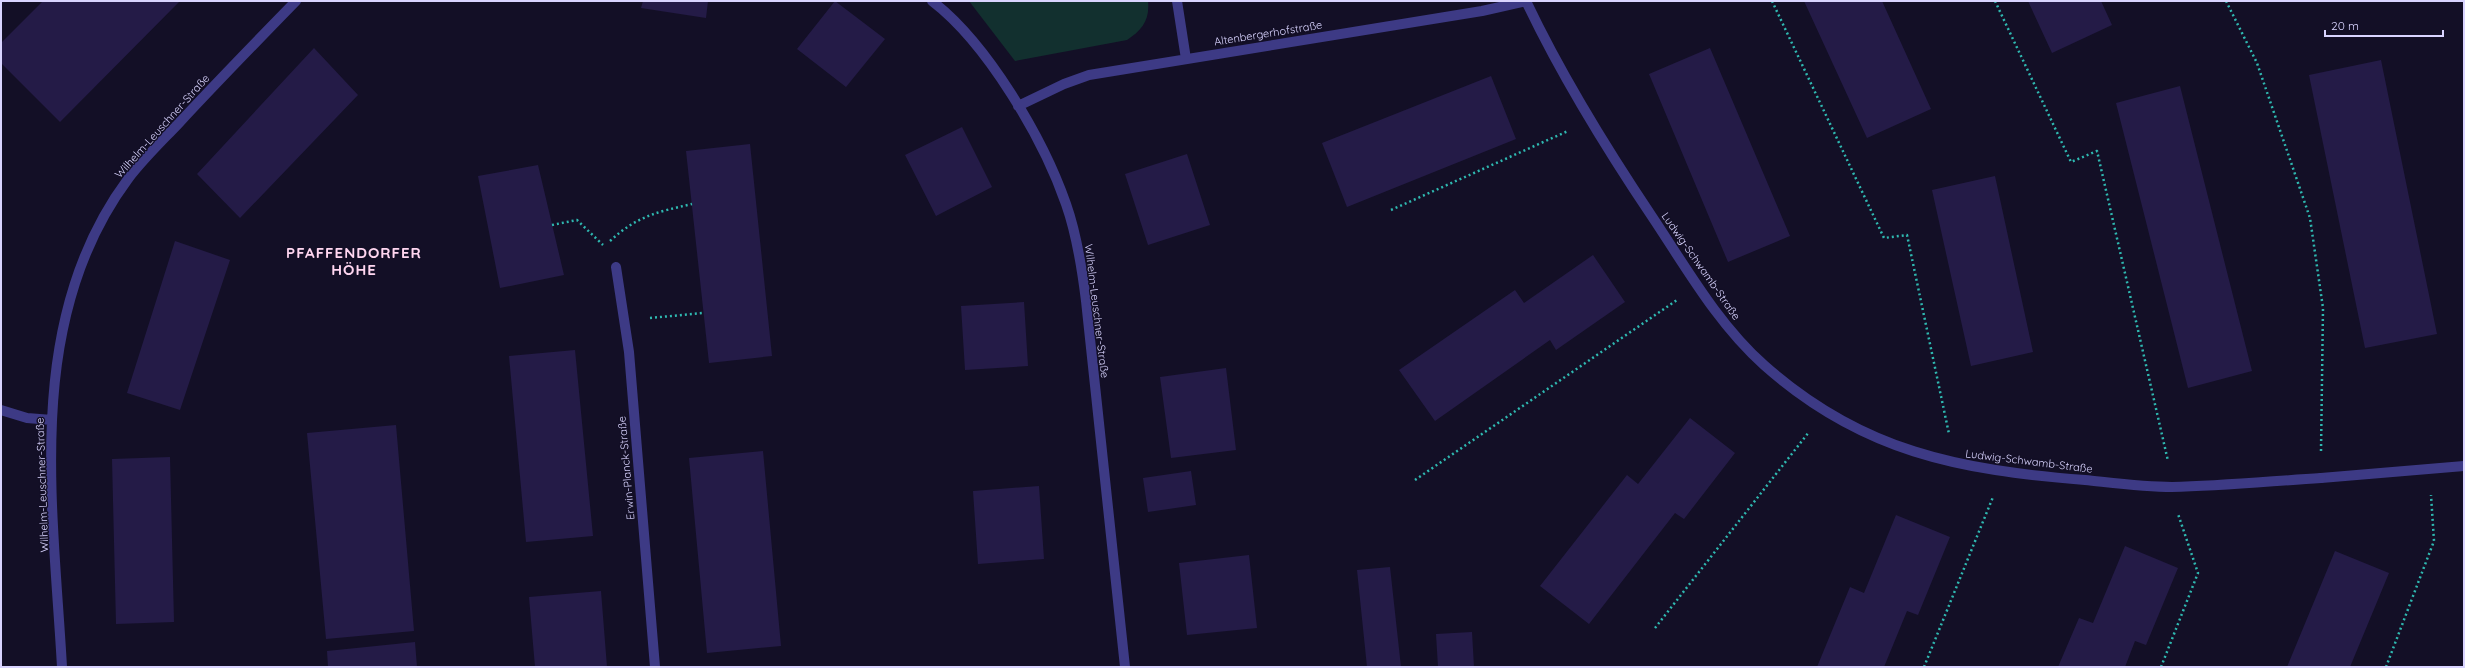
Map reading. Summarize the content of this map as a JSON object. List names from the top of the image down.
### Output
{
  "streets": {
    "street": [
      "Altenbergerhofstraße",
      "Wilhelm-Leuschner-Straße",
      "Ludwig-Schwamb-Straße",
      "Erwin-Planck-Straße"
    ]
  },
  "crossings": [
    ["Altenbergerhofstraße", "Wilhelm-Leuschner-Straße"],
    ["Altenbergerhofstraße", "Ludwig-Schwamb-Straße"]
  ],
  "districts": ["PFAFFENDORFER HÖHE"],
  "scale_bar": "20 m"
}
